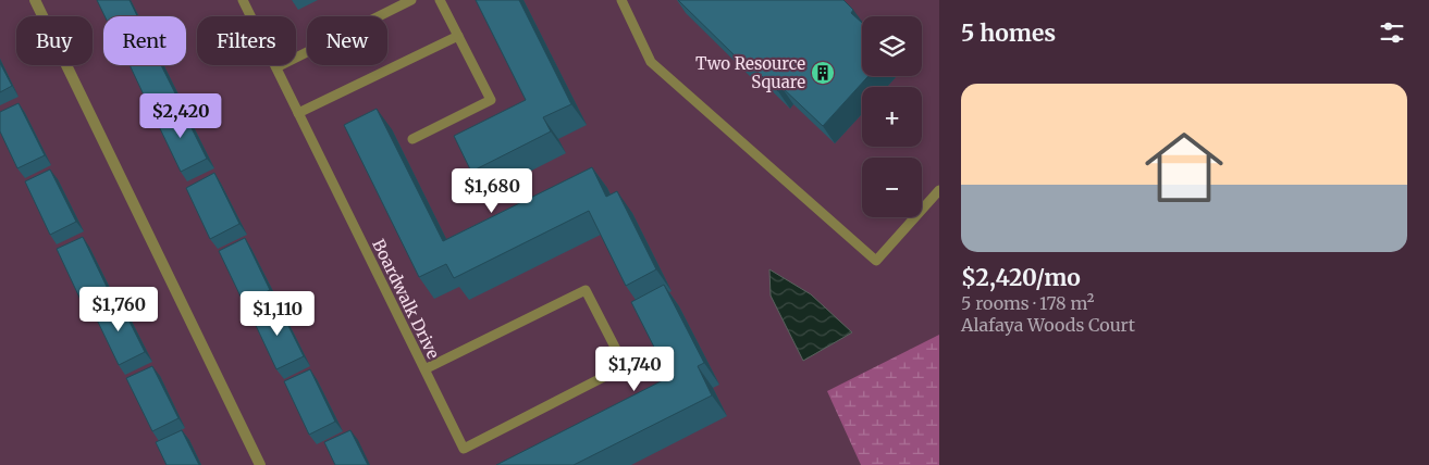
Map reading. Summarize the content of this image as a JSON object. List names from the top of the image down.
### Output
{
  "streets": {
    "lane": ["Boardwalk Drive"]
  },
  "places": {
    "building": ["Two Resource Square"]
  },
  "page": {
    "heading": "5 homes",
    "map_buttons": ["+", "−"],
    "chip": [
      "Buy",
      "Rent",
      "Filters",
      "New"
    ],
    "list": [
      {
        "name": "$2,420/mo",
        "note": "5 rooms · 178 m² · Alafaya Woods Court"
      }
    ],
    "price": [
      "$2,420",
      "$1,680",
      "$1,760",
      "$1,110",
      "$1,740"
    ]
  }
}
